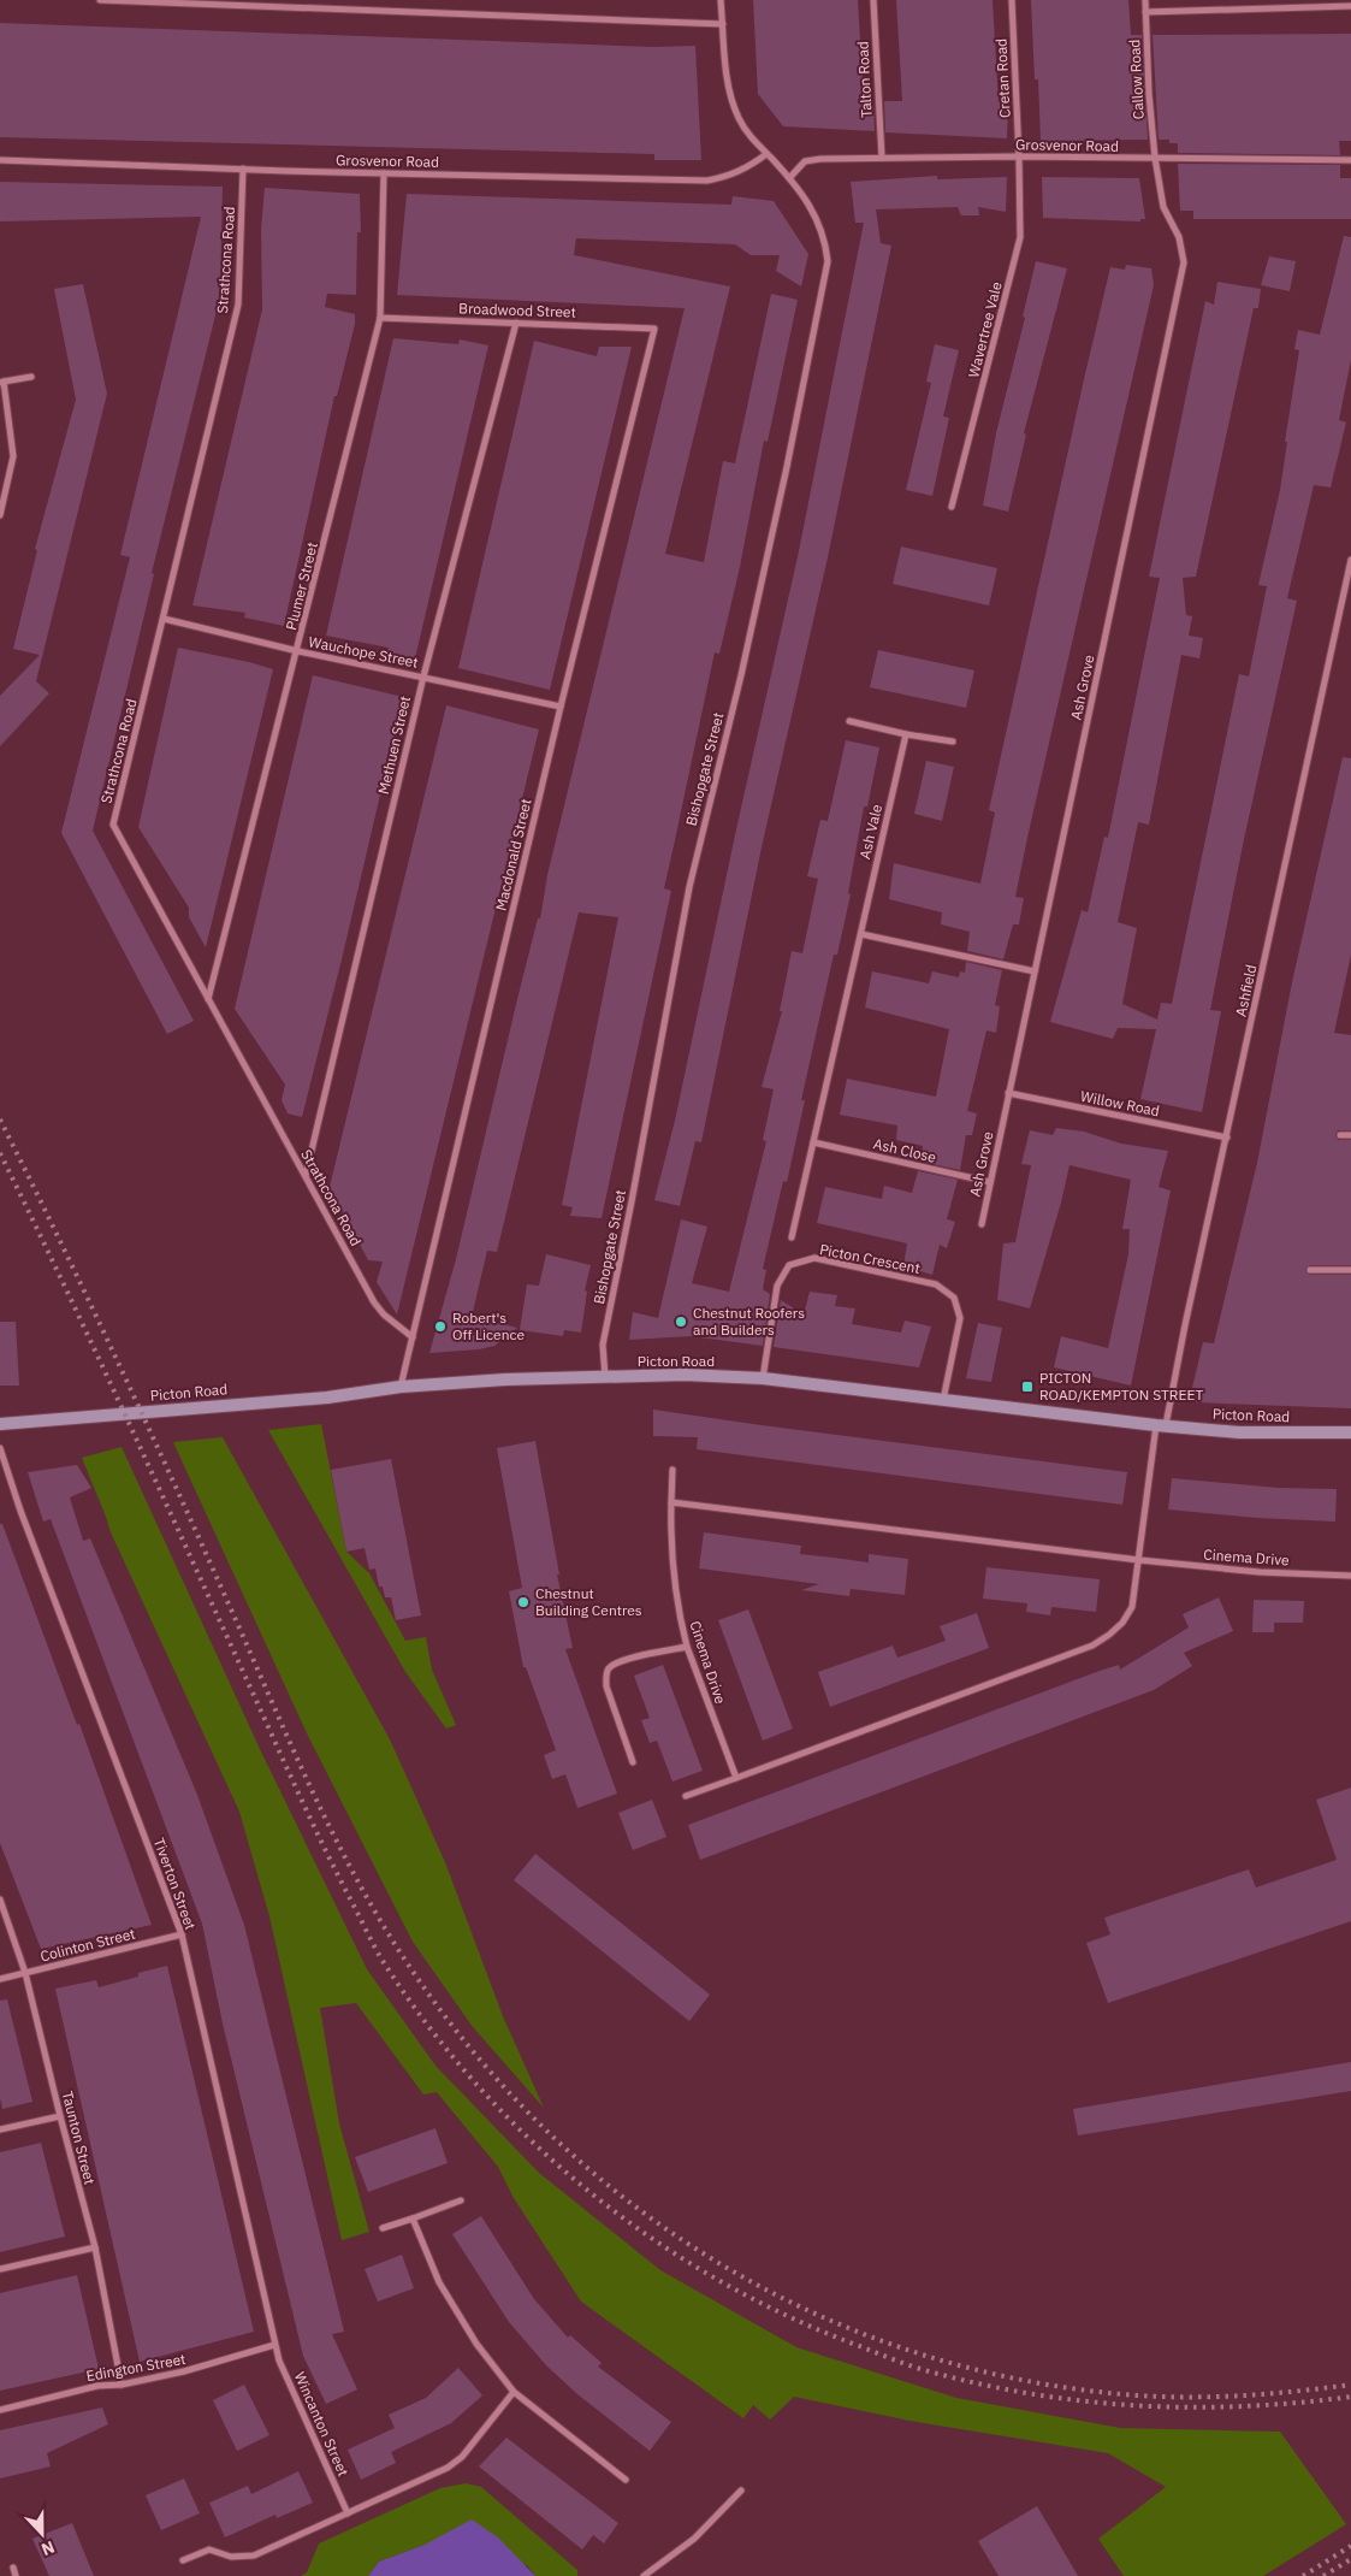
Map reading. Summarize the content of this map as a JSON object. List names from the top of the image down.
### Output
{
  "streets": {
    "main road": ["Picton Road"],
    "street": [
      "Cretan Road",
      "Talton Road",
      "Callow Road",
      "Grosvenor Road",
      "Strathcona Road",
      "Broadwood Street",
      "Wavertree Vale",
      "Plumer Street",
      "Wauchope Street",
      "Ash Grove",
      "Methuen Street",
      "Bishopgate Street",
      "Ash Vale",
      "Macdonald Street",
      "Ashfield",
      "Willow Road",
      "Ash Close",
      "Picton Crescent",
      "Cinema Drive",
      "Tiverton Street",
      "Colinton Street",
      "Taunton Street",
      "Edington Street",
      "Wincanton Street"
    ]
  },
  "crossings": [
    ["Cretan Road", "Grosvenor Road"],
    ["Cretan Road", "Wavertree Vale"],
    ["Talton Road", "Grosvenor Road"],
    ["Callow Road", "Grosvenor Road"],
    ["Callow Road", "Ash Grove"],
    ["Grosvenor Road", "Strathcona Road"],
    ["Grosvenor Road", "Wavertree Vale"],
    ["Grosvenor Road", "Plumer Street"],
    ["Grosvenor Road", "Ash Grove"],
    ["Grosvenor Road", "Bishopgate Street"],
    ["Strathcona Road", "Plumer Street"],
    ["Strathcona Road", "Wauchope Street"],
    ["Strathcona Road", "Methuen Street"],
    ["Strathcona Road", "Macdonald Street"],
    ["Broadwood Street", "Plumer Street"],
    ["Broadwood Street", "Methuen Street"],
    ["Broadwood Street", "Macdonald Street"],
    ["Plumer Street", "Wauchope Street"],
    ["Wauchope Street", "Methuen Street"],
    ["Wauchope Street", "Macdonald Street"],
    ["Ash Grove", "Willow Road"],
    ["Ash Grove", "Ash Close"],
    ["Bishopgate Street", "Picton Road"],
    ["Ash Vale", "Ash Close"],
    ["Macdonald Street", "Picton Road"],
    ["Ashfield", "Willow Road"],
    ["Ashfield", "Picton Road"],
    ["Picton Crescent", "Picton Road"],
    ["Tiverton Street", "Colinton Street"],
    ["Tiverton Street", "Edington Street"],
    ["Tiverton Street", "Wincanton Street"],
    ["Colinton Street", "Taunton Street"],
    ["Taunton Street", "Edington Street"],
    ["Edington Street", "Wincanton Street"]
  ],
  "places": {
    "other": ["Chestnut Roofers and Builders", "Robert's Off Licence", "Chestnut Building Centres"],
    "transit": ["PICTON ROAD/KEMPTON STREET"]
  },
  "north": "bottom"
}
